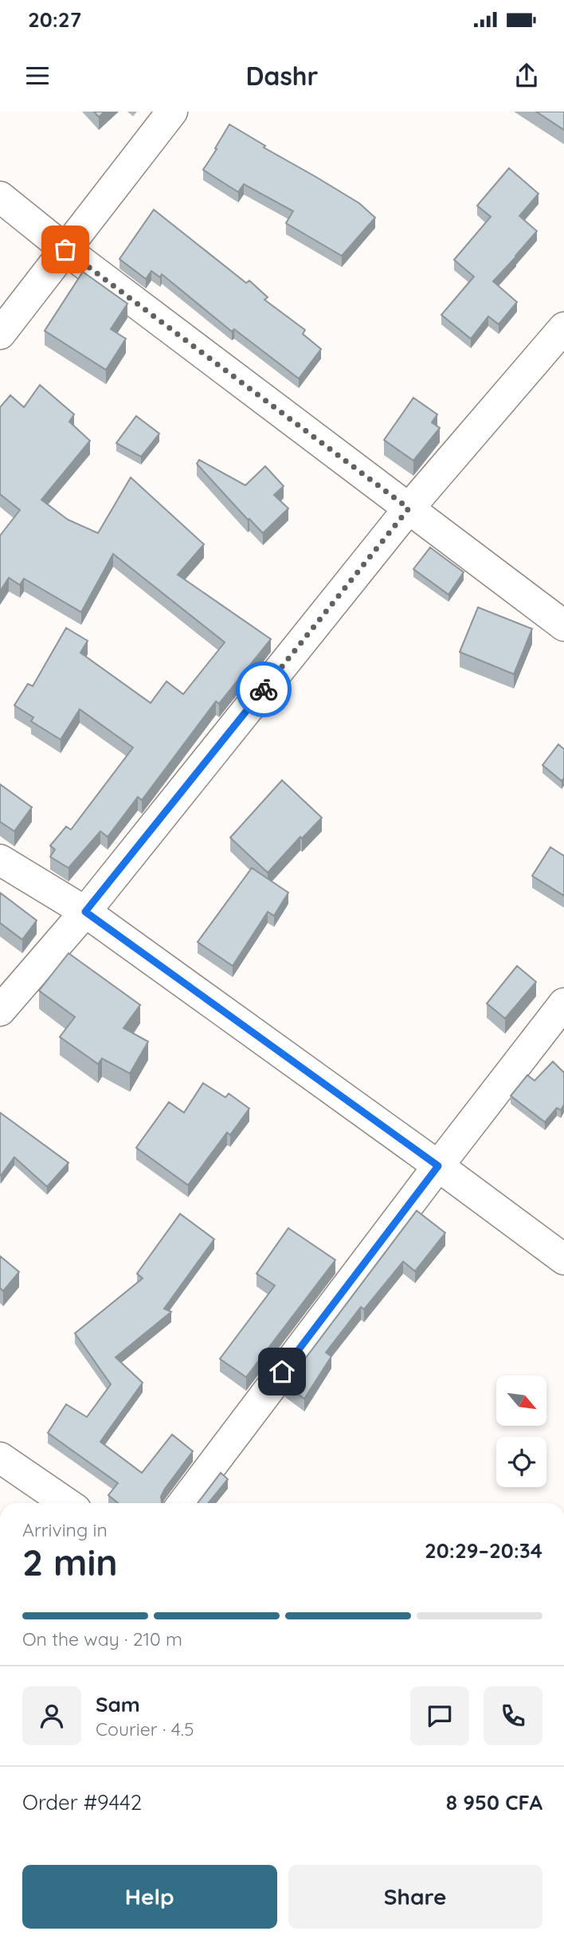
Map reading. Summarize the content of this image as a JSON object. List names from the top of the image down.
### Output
{
  "north": "bottom right",
  "page": {
    "status": "20:27",
    "header": "Dashr",
    "heading": ["2 min", "Arriving in", "20:29–20:34"],
    "panel": [
      "Sam",
      "Courier · 4.5",
      "Order #9442",
      "8 950 CFA"
    ],
    "bar": "On the way · 210 m",
    "buttons": ["Help", "Share"]
  }
}
